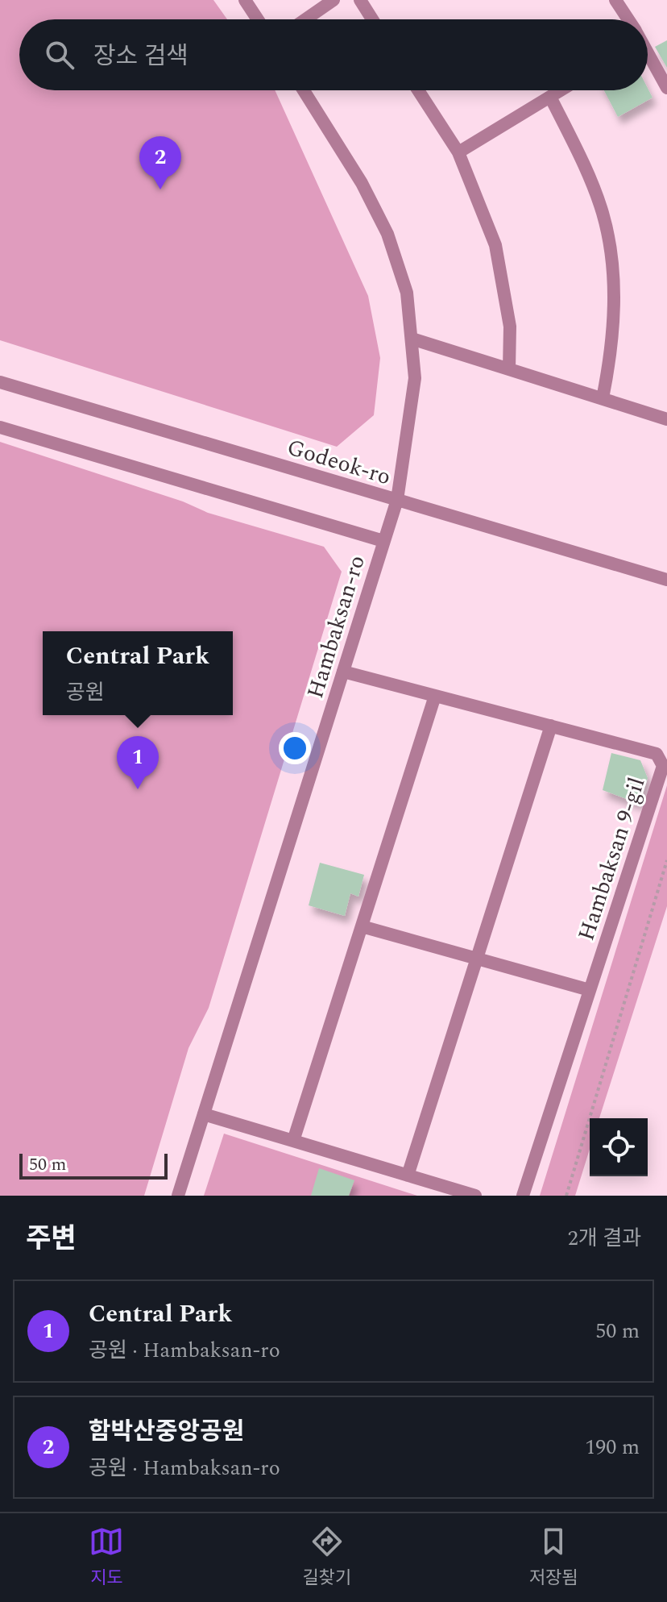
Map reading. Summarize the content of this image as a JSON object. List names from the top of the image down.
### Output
{
  "streets": {
    "street": ["Godeok-ro", "Hambaksan-ro", "Hambaksan 9-gil"]
  },
  "crossings": [
    ["Godeok-ro", "Hambaksan-ro"],
    ["Hambaksan-ro", "Hambaksan 9-gil"]
  ],
  "scale_bar": "50 m",
  "page": {
    "search": "장소 검색",
    "pins": ["2", "1"],
    "popup": ["Central Park", "공원"],
    "scale": "50 m",
    "heading": ["주변", "2개 결과"],
    "list": [
      {
        "mark": "1",
        "name": "Central Park",
        "note": "공원 · Hambaksan-ro",
        "value": "50 m"
      },
      {
        "mark": "2",
        "name": "함박산중앙공원",
        "note": "공원 · Hambaksan-ro",
        "value": "190 m"
      }
    ],
    "nav": ["지도", "길찾기", "저장됨"]
  }
}
